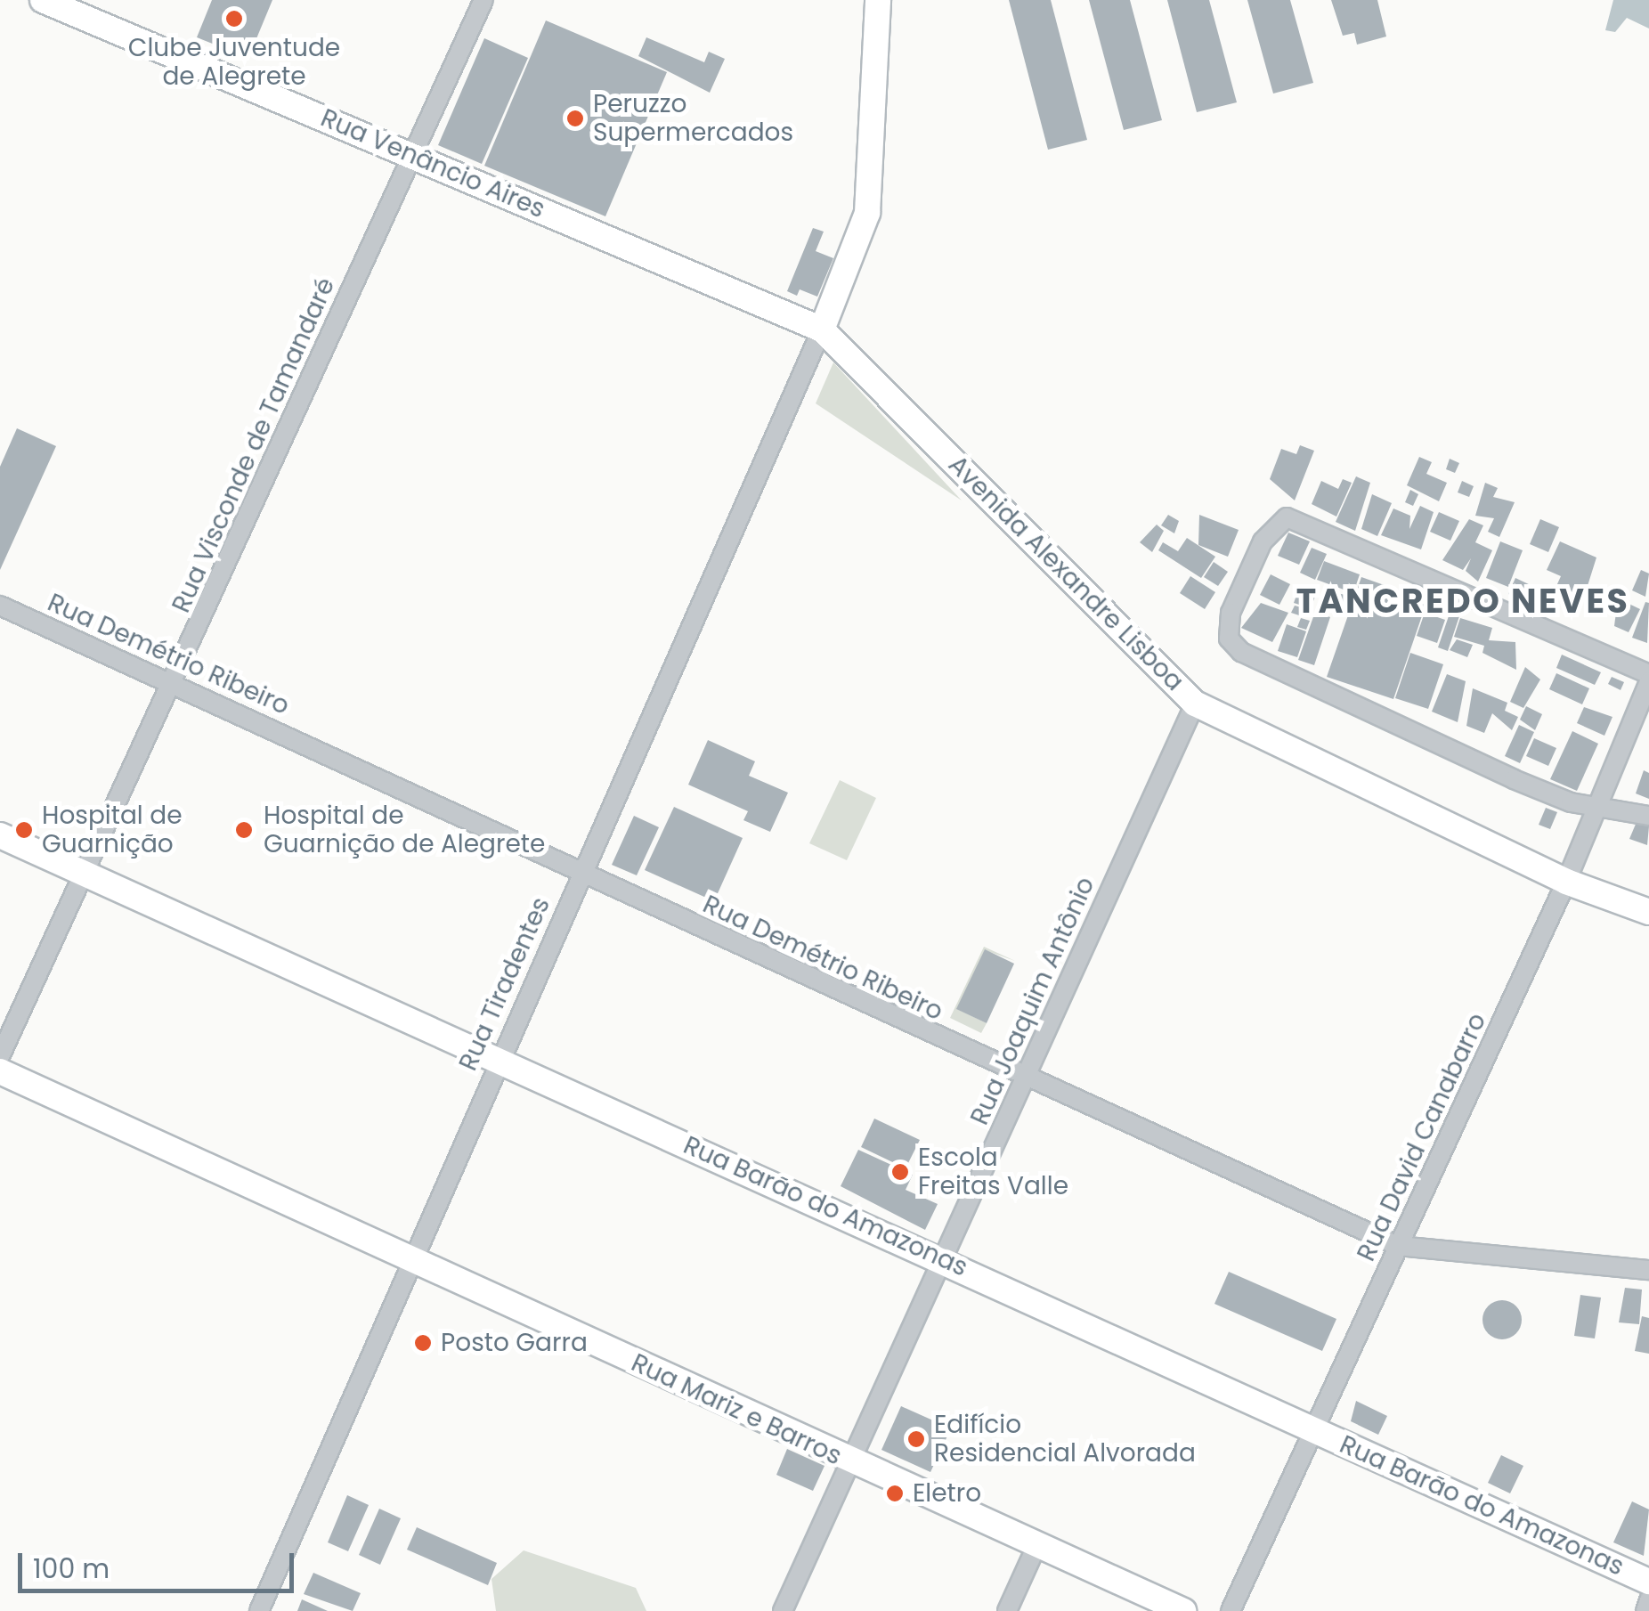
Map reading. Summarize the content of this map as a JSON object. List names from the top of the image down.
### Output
{
  "streets": {
    "street": [
      "Rua Venâncio Aires",
      "Rua Visconde de Tamandaré",
      "Avenida Alexandre Lisboa",
      "Rua Demétrio Ribeiro",
      "Rua Tiradentes",
      "Rua Joaquim Antônio",
      "Rua David Canabarro",
      "Rua Barão do Amazonas",
      "Rua Mariz e Barros"
    ]
  },
  "crossings": [
    ["Rua Venâncio Aires", "Rua Visconde de Tamandaré"],
    ["Rua Venâncio Aires", "Avenida Alexandre Lisboa"],
    ["Rua Venâncio Aires", "Rua Tiradentes"],
    ["Rua Visconde de Tamandaré", "Rua Demétrio Ribeiro"],
    ["Rua Visconde de Tamandaré", "Rua Barão do Amazonas"],
    ["Avenida Alexandre Lisboa", "Rua Tiradentes"],
    ["Avenida Alexandre Lisboa", "Rua Joaquim Antônio"],
    ["Avenida Alexandre Lisboa", "Rua David Canabarro"],
    ["Rua Demétrio Ribeiro", "Rua Tiradentes"],
    ["Rua Demétrio Ribeiro", "Rua Joaquim Antônio"],
    ["Rua Demétrio Ribeiro", "Rua David Canabarro"],
    ["Rua Tiradentes", "Rua Barão do Amazonas"],
    ["Rua Tiradentes", "Rua Mariz e Barros"],
    ["Rua Joaquim Antônio", "Rua Barão do Amazonas"],
    ["Rua Joaquim Antônio", "Rua Mariz e Barros"],
    ["Rua David Canabarro", "Rua Barão do Amazonas"]
  ],
  "districts": ["TANCREDO NEVES"],
  "places": [
    "Clube Juventude de Alegrete",
    "Peruzzo Supermercados",
    "Hospital de Guarnição",
    "Hospital de Guarnição de Alegrete",
    "Escola Freitas Valle",
    "Posto Garra",
    "Edifício Residencial Alvorada",
    "Eletro"
  ],
  "scale_bar": "100 m"
}
